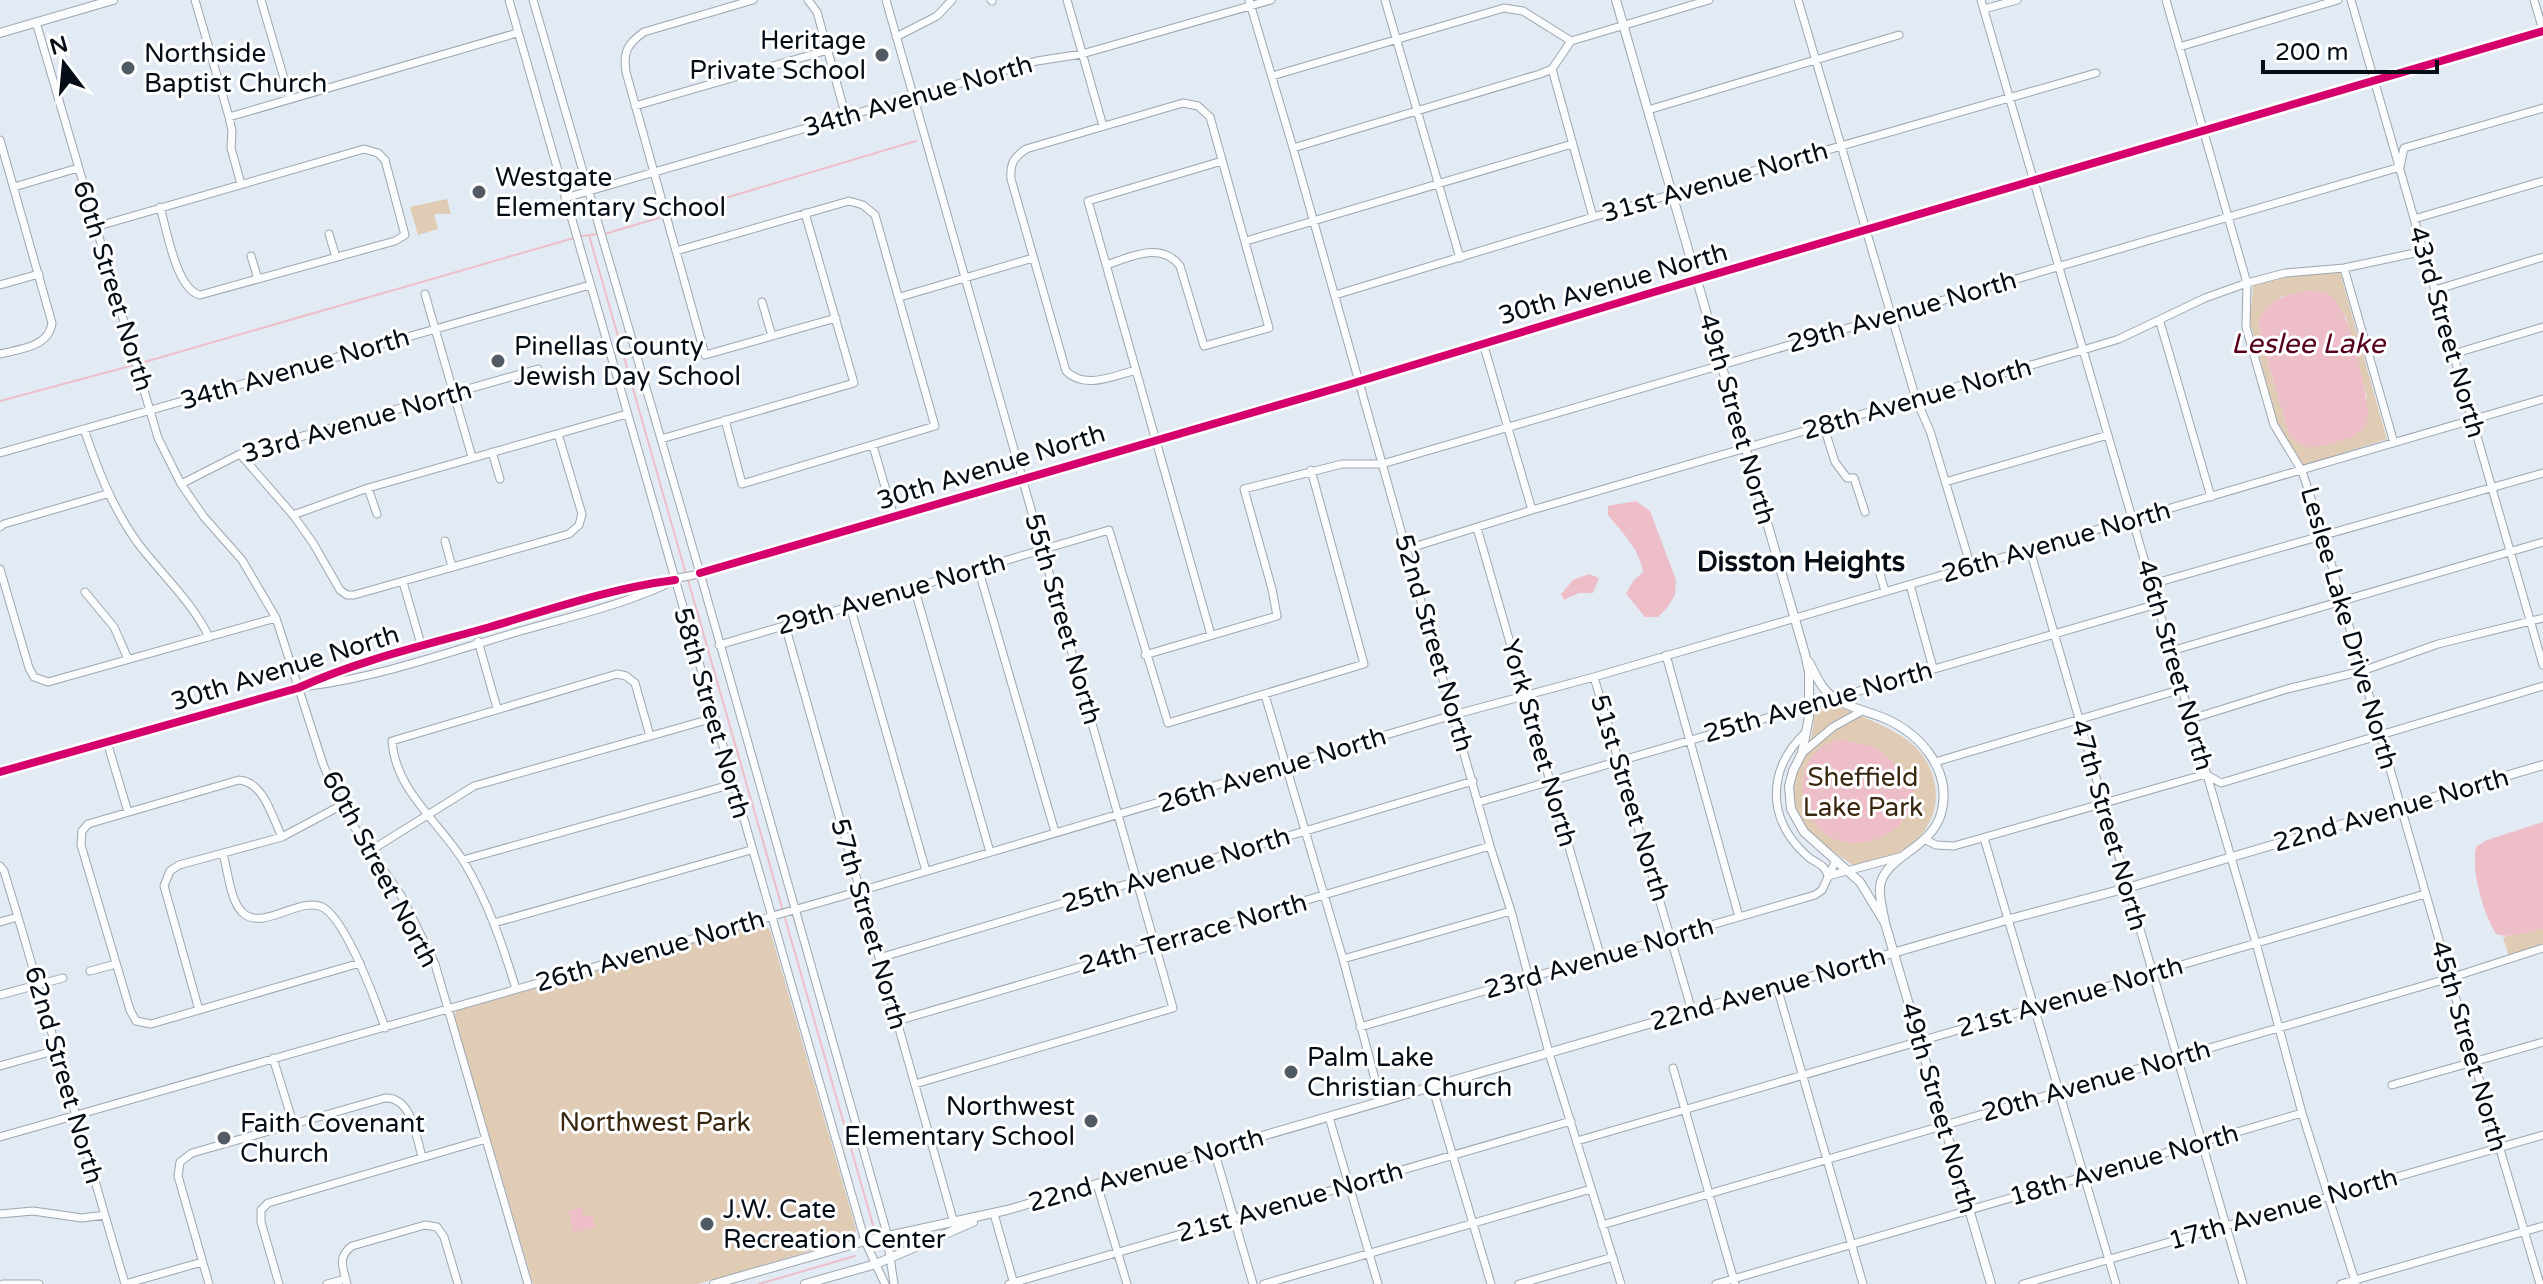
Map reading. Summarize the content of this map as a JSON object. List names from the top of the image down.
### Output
{
  "streets": {
    "main road": ["49th Street North", "22nd Avenue North"],
    "street": [
      "34th Avenue North",
      "31st Avenue North",
      "30th Avenue North",
      "60th Street North",
      "29th Avenue North",
      "43rd Street North",
      "28th Avenue North",
      "33rd Avenue North",
      "26th Avenue North",
      "55th Street North",
      "Leslee Lake Drive North",
      "52nd Street North",
      "46th Street North",
      "25th Avenue North",
      "58th Street North",
      "York Street North",
      "51st Street North",
      "47th Street North",
      "57th Street North",
      "24th Terrace North",
      "23rd Avenue North",
      "21st Avenue North",
      "45th Street North",
      "62nd Street North",
      "20th Avenue North",
      "18th Avenue North",
      "17th Avenue North"
    ]
  },
  "crossings": [
    ["34th Avenue North", "60th Street North"],
    ["34th Avenue North", "55th Street North"],
    ["34th Avenue North", "52nd Street North"],
    ["34th Avenue North", "58th Street North"],
    ["31st Avenue North", "49th Street North"],
    ["31st Avenue North", "52nd Street North"],
    ["31st Avenue North", "46th Street North"],
    ["30th Avenue North", "60th Street North"],
    ["30th Avenue North", "43rd Street North"],
    ["30th Avenue North", "49th Street North"],
    ["30th Avenue North", "55th Street North"],
    ["30th Avenue North", "Leslee Lake Drive North"],
    ["30th Avenue North", "52nd Street North"],
    ["30th Avenue North", "46th Street North"],
    ["30th Avenue North", "58th Street North"],
    ["60th Street North", "33rd Avenue North"],
    ["60th Street North", "26th Avenue North"],
    ["29th Avenue North", "43rd Street North"],
    ["29th Avenue North", "49th Street North"],
    ["29th Avenue North", "55th Street North"],
    ["29th Avenue North", "Leslee Lake Drive North"],
    ["29th Avenue North", "52nd Street North"],
    ["29th Avenue North", "46th Street North"],
    ["29th Avenue North", "58th Street North"],
    ["29th Avenue North", "57th Street North"],
    ["43rd Street North", "28th Avenue North"],
    ["43rd Street North", "26th Avenue North"],
    ["28th Avenue North", "49th Street North"],
    ["28th Avenue North", "Leslee Lake Drive North"],
    ["28th Avenue North", "52nd Street North"],
    ["28th Avenue North", "46th Street North"],
    ["28th Avenue North", "York Street North"],
    ["49th Street North", "26th Avenue North"],
    ["49th Street North", "25th Avenue North"],
    ["49th Street North", "22nd Avenue North"],
    ["49th Street North", "23rd Avenue North"],
    ["49th Street North", "21st Avenue North"],
    ["49th Street North", "20th Avenue North"],
    ["49th Street North", "18th Avenue North"],
    ["26th Avenue North", "55th Street North"],
    ["26th Avenue North", "Leslee Lake Drive North"],
    ["26th Avenue North", "52nd Street North"],
    ["26th Avenue North", "46th Street North"],
    ["26th Avenue North", "58th Street North"],
    ["26th Avenue North", "York Street North"],
    ["26th Avenue North", "51st Street North"],
    ["26th Avenue North", "47th Street North"],
    ["26th Avenue North", "57th Street North"],
    ["26th Avenue North", "62nd Street North"],
    ["55th Street North", "25th Avenue North"],
    ["55th Street North", "57th Street North"],
    ["55th Street North", "24th Terrace North"],
    ["Leslee Lake Drive North", "22nd Avenue North"],
    ["Leslee Lake Drive North", "45th Street North"],
    ["52nd Street North", "25th Avenue North"],
    ["52nd Street North", "22nd Avenue North"],
    ["52nd Street North", "24th Terrace North"],
    ["52nd Street North", "23rd Avenue North"],
    ["52nd Street North", "21st Avenue North"],
    ["52nd Street North", "20th Avenue North"],
    ["46th Street North", "25th Avenue North"],
    ["46th Street North", "22nd Avenue North"],
    ["46th Street North", "21st Avenue North"],
    ["46th Street North", "20th Avenue North"],
    ["46th Street North", "18th Avenue North"],
    ["46th Street North", "17th Avenue North"],
    ["25th Avenue North", "York Street North"],
    ["25th Avenue North", "51st Street North"],
    ["25th Avenue North", "47th Street North"],
    ["25th Avenue North", "57th Street North"],
    ["58th Street North", "22nd Avenue North"],
    ["York Street North", "23rd Avenue North"],
    ["51st Street North", "22nd Avenue North"],
    ["51st Street North", "23rd Avenue North"],
    ["22nd Avenue North", "47th Street North"],
    ["22nd Avenue North", "57th Street North"],
    ["22nd Avenue North", "45th Street North"],
    ["47th Street North", "21st Avenue North"],
    ["47th Street North", "20th Avenue North"],
    ["47th Street North", "18th Avenue North"],
    ["47th Street North", "17th Avenue North"],
    ["57th Street North", "24th Terrace North"],
    ["21st Avenue North", "45th Street North"],
    ["45th Street North", "20th Avenue North"],
    ["45th Street North", "17th Avenue North"]
  ],
  "districts": ["Disston Heights"],
  "water": ["Leslee Lake"],
  "parks": ["Sheffield Lake Park", "Northwest Park"],
  "places": [
    "Heritage Private School",
    "Northside Baptist Church",
    "Westgate Elementary School",
    "Pinellas County Jewish Day School",
    "Palm Lake Christian Church",
    "Northwest Elementary School",
    "Faith Covenant Church",
    "J.W. Cate Recreation Center"
  ],
  "scale_bar": "200 m",
  "north": "top"
}
